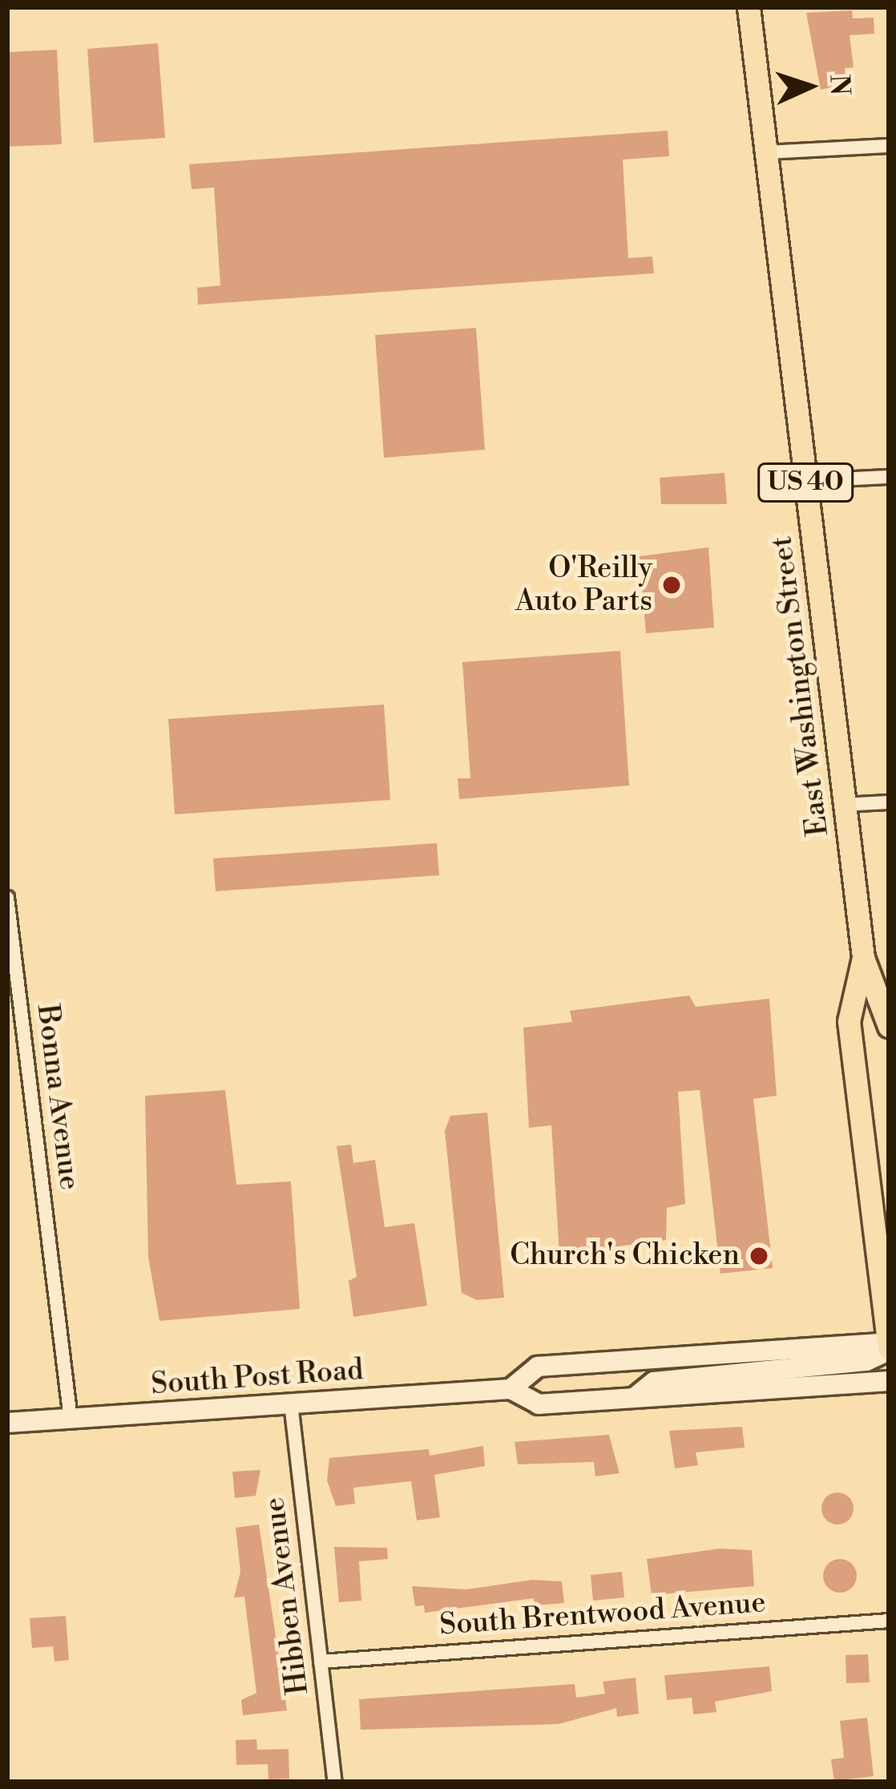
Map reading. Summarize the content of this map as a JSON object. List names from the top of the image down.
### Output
{
  "streets": {
    "main road": ["US 40", "East Washington Street", "South Post Road"],
    "street": ["Bonna Avenue", "Hibben Avenue", "South Brentwood Avenue"]
  },
  "crossings": [
    ["East Washington Street", "South Post Road"],
    ["Bonna Avenue", "South Post Road"],
    ["South Post Road", "Hibben Avenue"],
    ["Hibben Avenue", "South Brentwood Avenue"]
  ],
  "places": ["O'Reilly Auto Parts", "Church's Chicken"],
  "north": "right"
}
